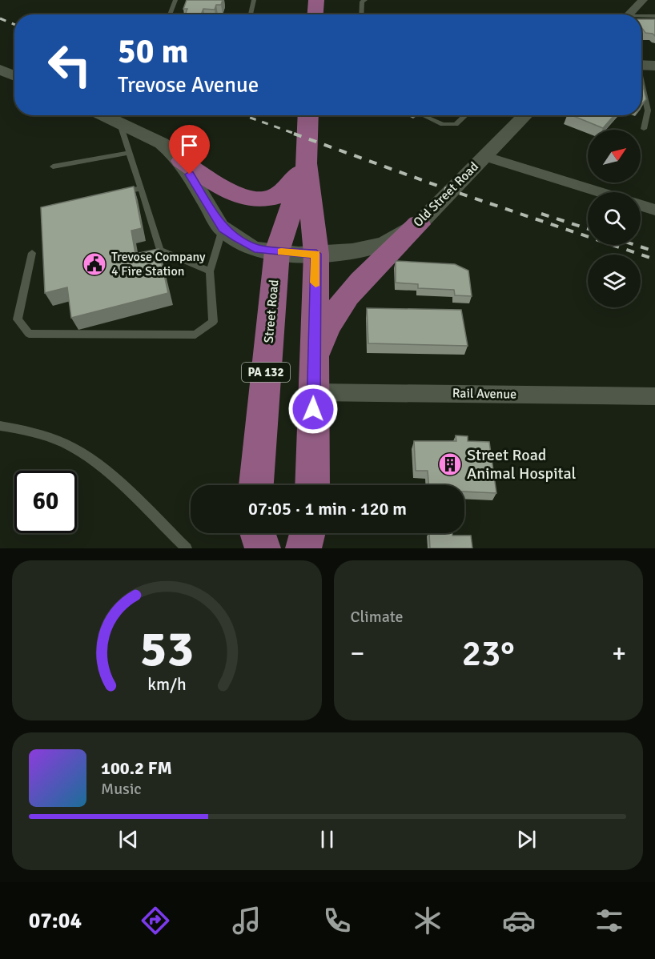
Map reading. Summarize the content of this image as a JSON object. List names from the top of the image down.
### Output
{
  "streets": {
    "main road": ["Street Road", "PA 132"],
    "street": ["Old Street Road", "Rail Avenue"]
  },
  "crossings": [
    ["Old Street Road", "Street Road"],
    ["Street Road", "Rail Avenue"]
  ],
  "places": {
    "public building": ["Trevose Company 4 Fire Station"],
    "building": ["Street Road Animal Hospital"]
  },
  "north": "top right",
  "page": {
    "turn": ["50 m", "Trevose Avenue"],
    "limit": "60",
    "trip": "07:05 · 1 min · 120 m",
    "tile": "Climate",
    "heat": ["−", "23°", "+"],
    "song": ["100.2 FM", "Music"],
    "tabs": "07:04",
    "gauge": ["53", "km/h"]
  }
}
